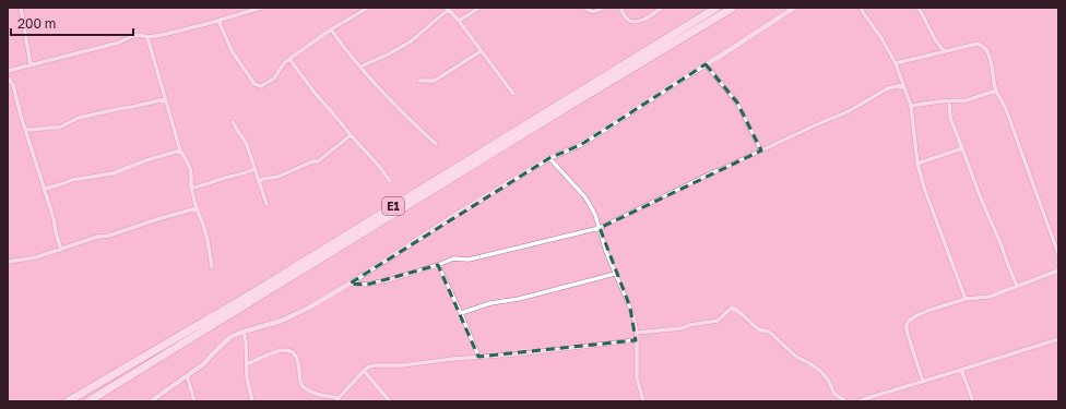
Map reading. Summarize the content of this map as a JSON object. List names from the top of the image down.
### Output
{
  "streets": {
    "highway": ["E1"]
  },
  "scale_bar": "200 m"
}
